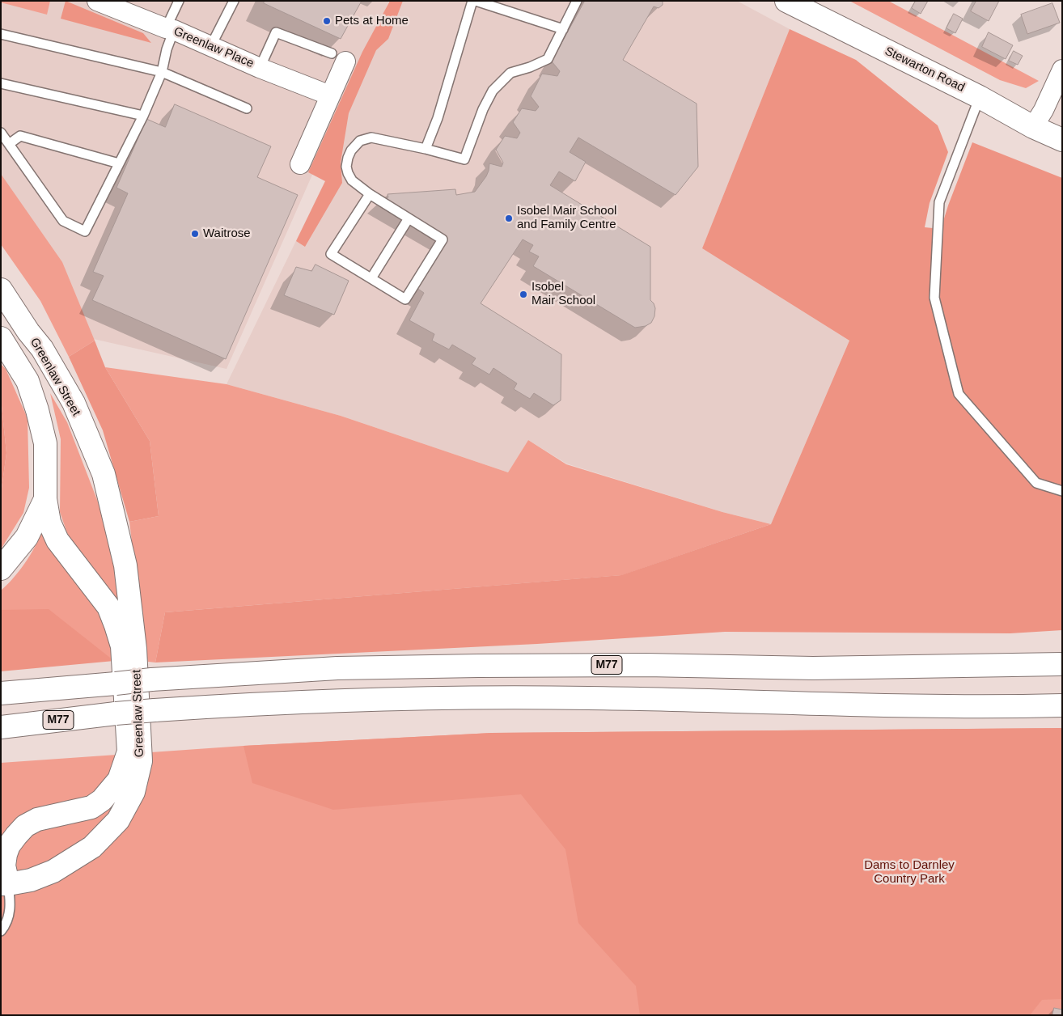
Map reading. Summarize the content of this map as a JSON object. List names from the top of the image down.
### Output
{
  "streets": {
    "main road": ["Stewarton Road", "Greenlaw Street", "M77"],
    "street": ["Greenlaw Place"]
  },
  "parks": ["Dams to Darnley Country Park"],
  "places": [
    "Pets at Home",
    "Isobel Mair School and Family Centre",
    "Waitrose",
    "Isobel Mair School"
  ]
}
